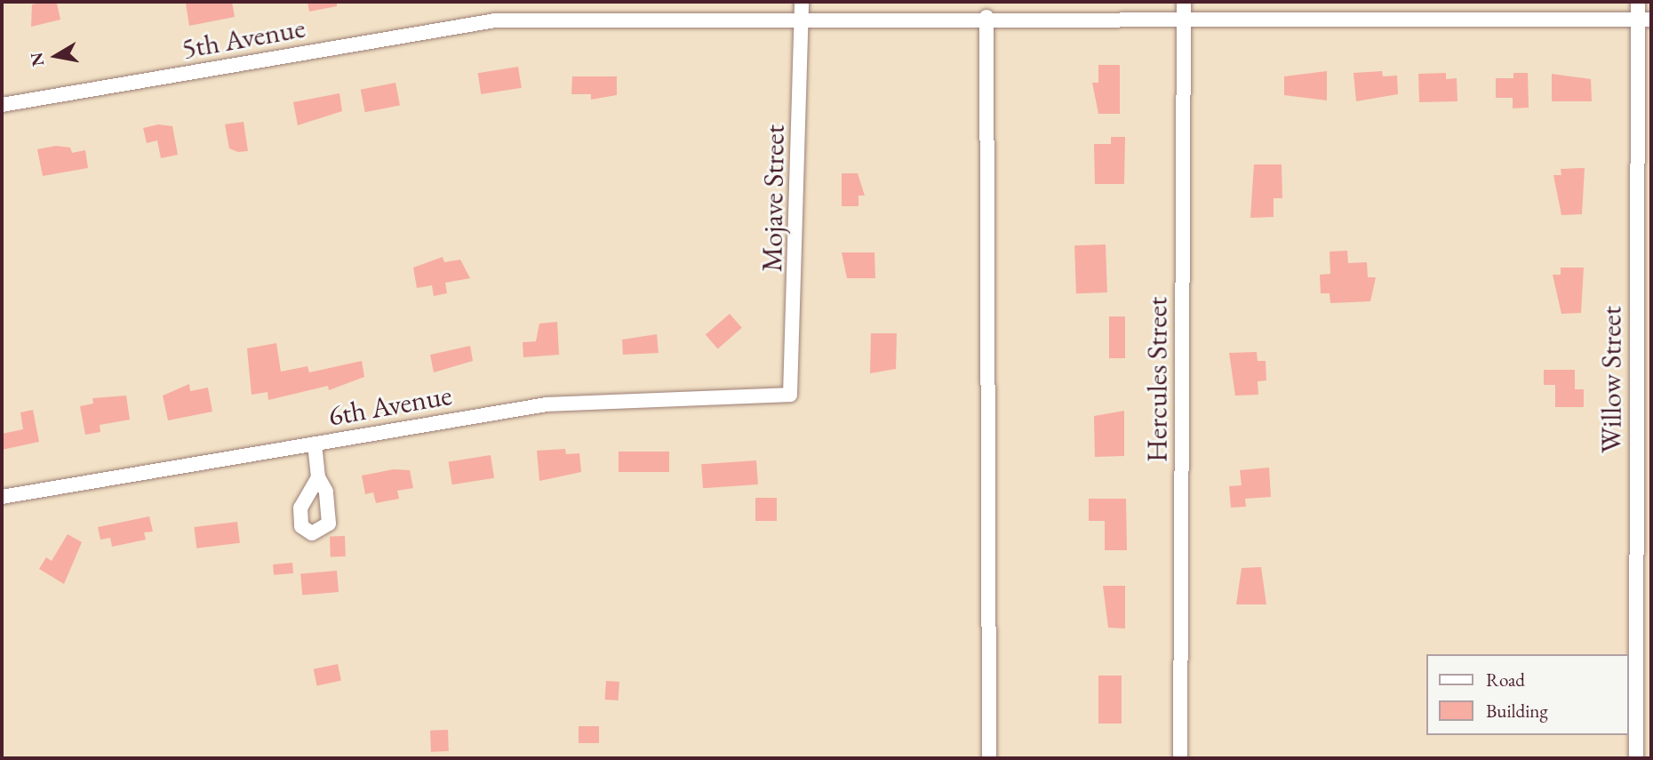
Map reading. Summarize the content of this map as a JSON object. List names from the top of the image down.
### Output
{
  "streets": {
    "street": [
      "5th Avenue",
      "Mojave Street",
      "Hercules Street",
      "Willow Street",
      "6th Avenue"
    ]
  },
  "crossings": [
    ["5th Avenue", "Mojave Street"],
    ["5th Avenue", "Hercules Street"],
    ["5th Avenue", "Willow Street"],
    ["Mojave Street", "6th Avenue"]
  ],
  "legend": ["Road", "Building"],
  "north": "left"
}
